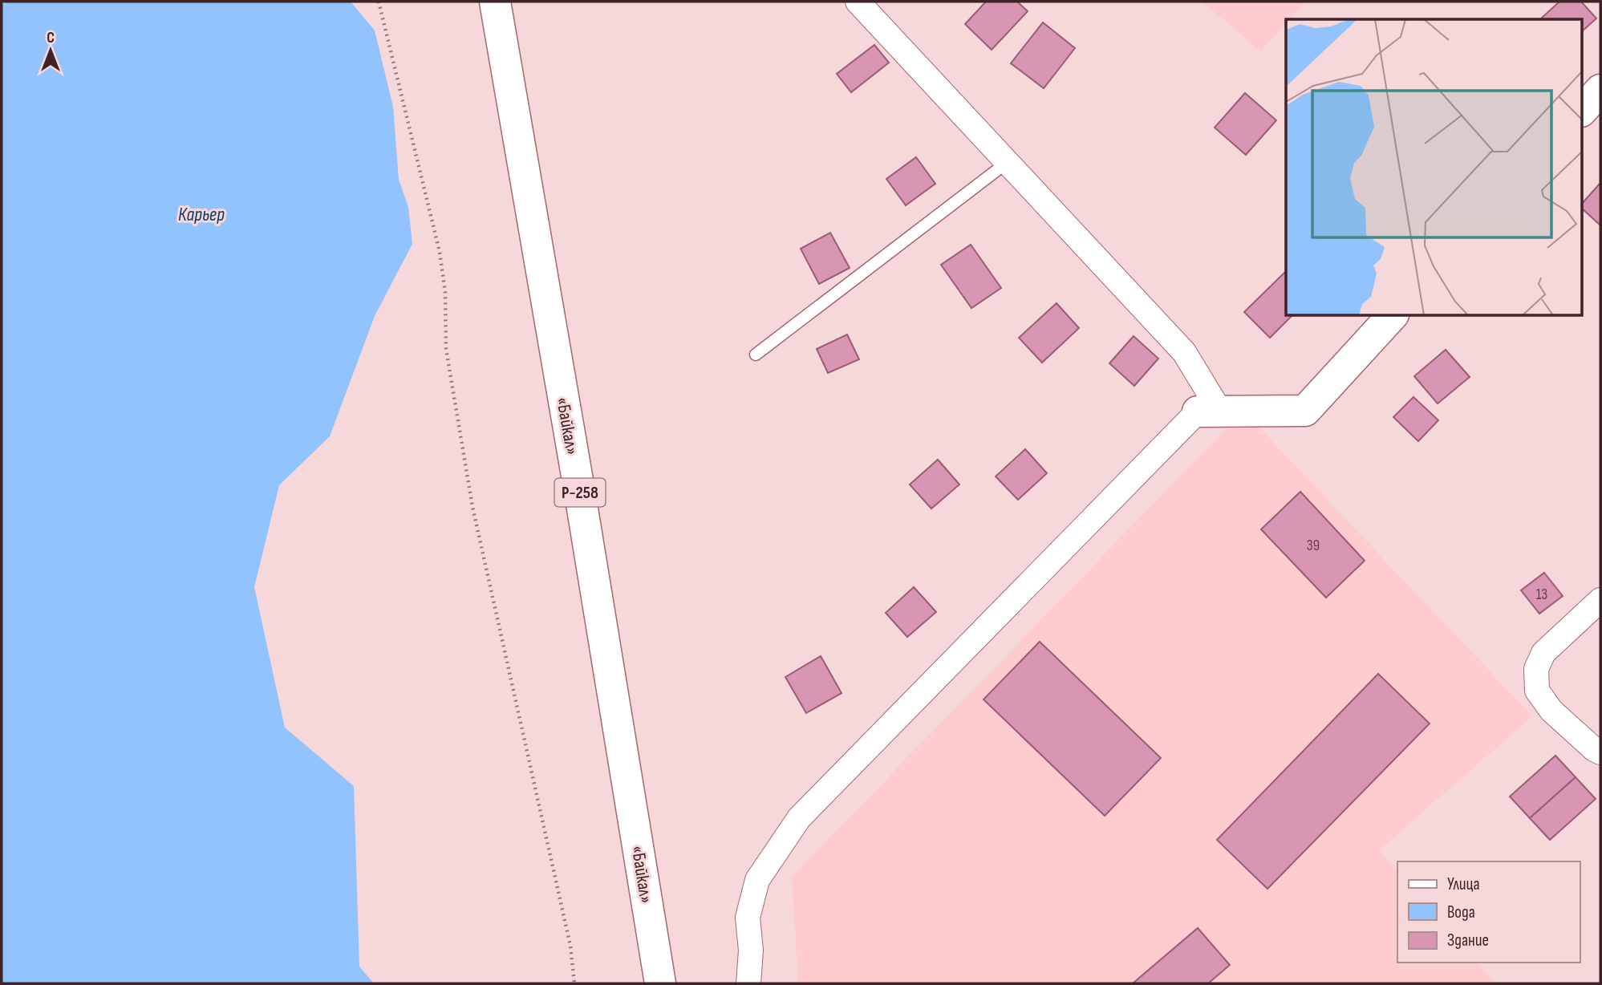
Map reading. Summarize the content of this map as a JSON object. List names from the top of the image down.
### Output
{
  "streets": {
    "main road": ["«Байкал»", "Р-258"]
  },
  "water": ["Карьер"],
  "house_numbers": ["39", "13"],
  "legend": ["Улица", "Вода", "Здание"],
  "north": "top"
}
